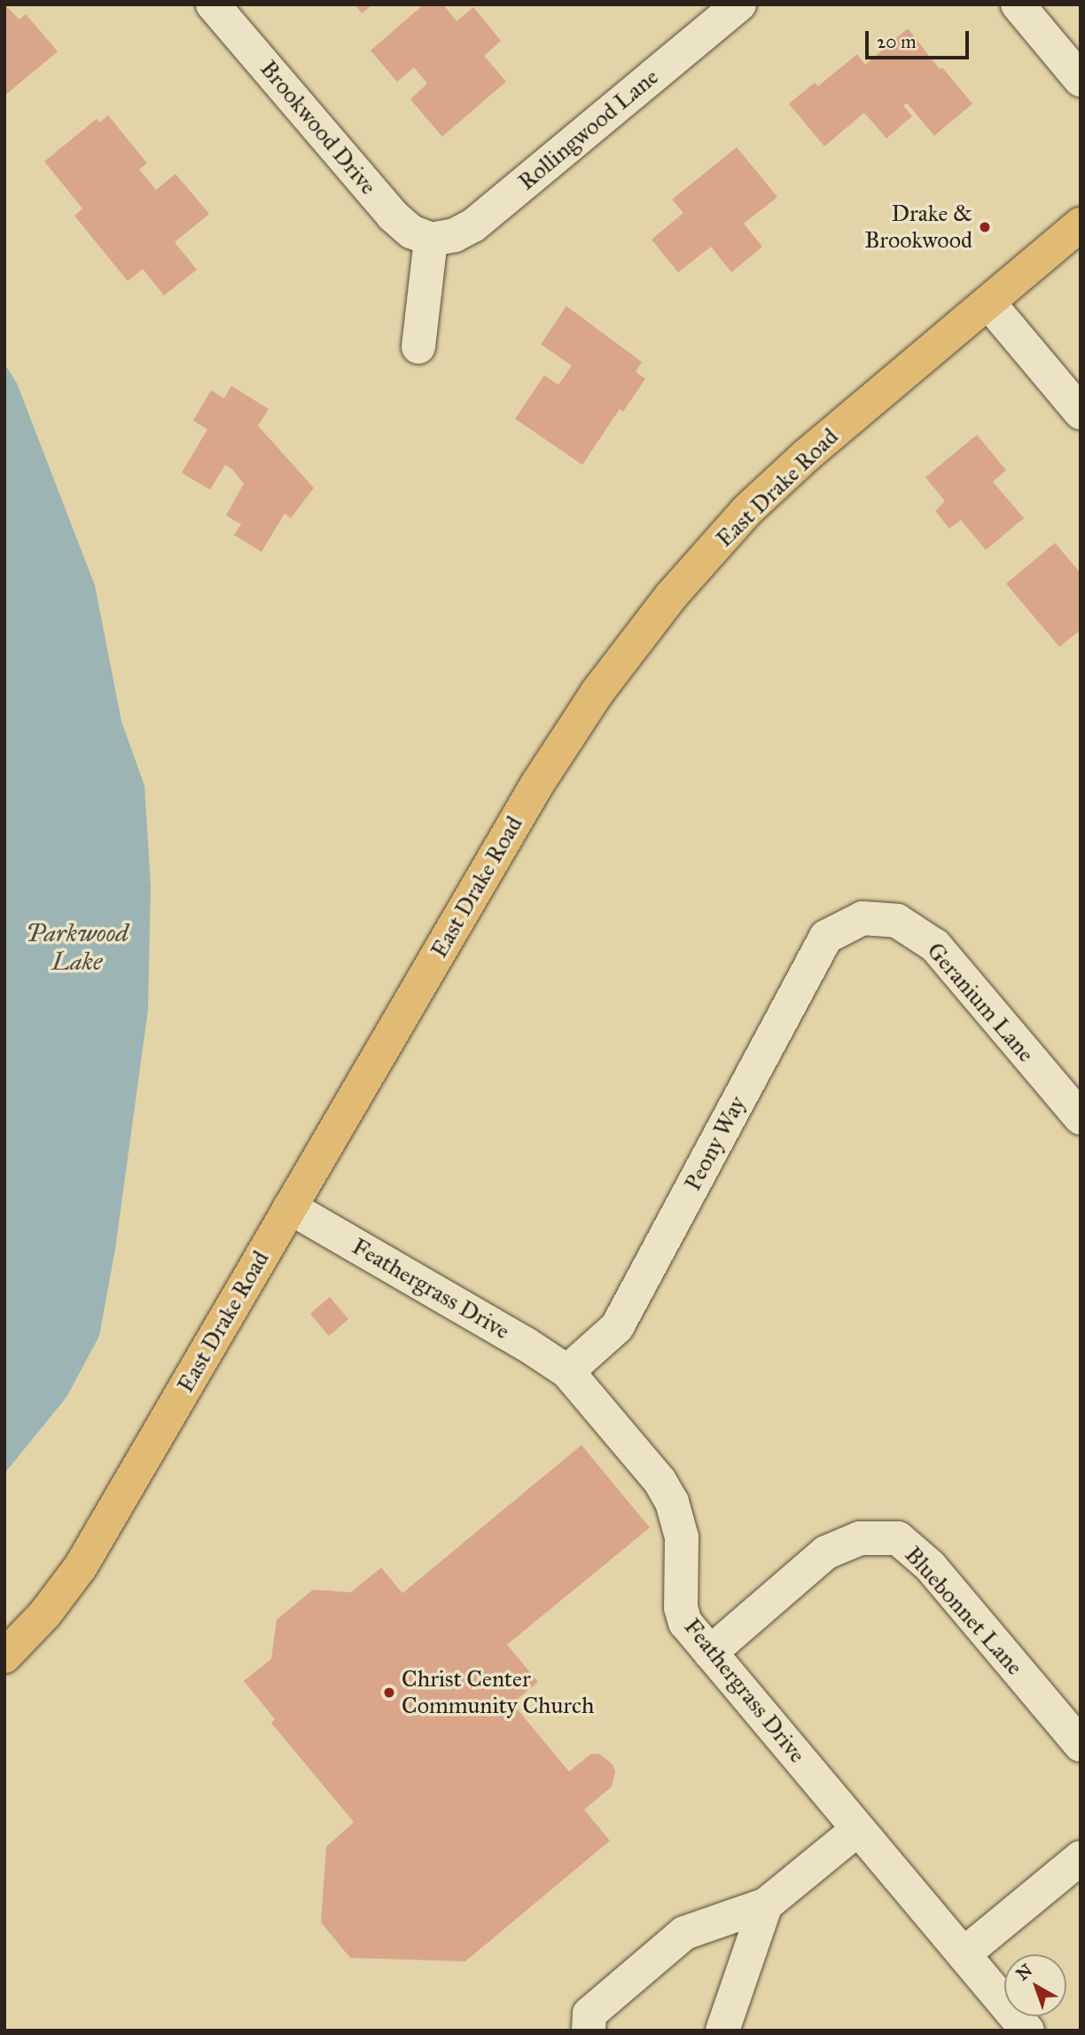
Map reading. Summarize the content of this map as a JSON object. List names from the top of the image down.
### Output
{
  "streets": {
    "main road": ["East Drake Road"],
    "street": [
      "Brookwood Drive",
      "Rollingwood Lane",
      "Geranium Lane",
      "Peony Way",
      "Feathergrass Drive",
      "Bluebonnet Lane"
    ]
  },
  "crossings": [
    ["Brookwood Drive", "Rollingwood Lane"],
    ["East Drake Road", "Feathergrass Drive"],
    ["Geranium Lane", "Peony Way"],
    ["Peony Way", "Feathergrass Drive"],
    ["Feathergrass Drive", "Bluebonnet Lane"]
  ],
  "water": ["Parkwood Lake"],
  "places": ["Drake & Brookwood", "Christ Center Community Church"],
  "scale_bar": "20 m",
  "north": "top left"
}
